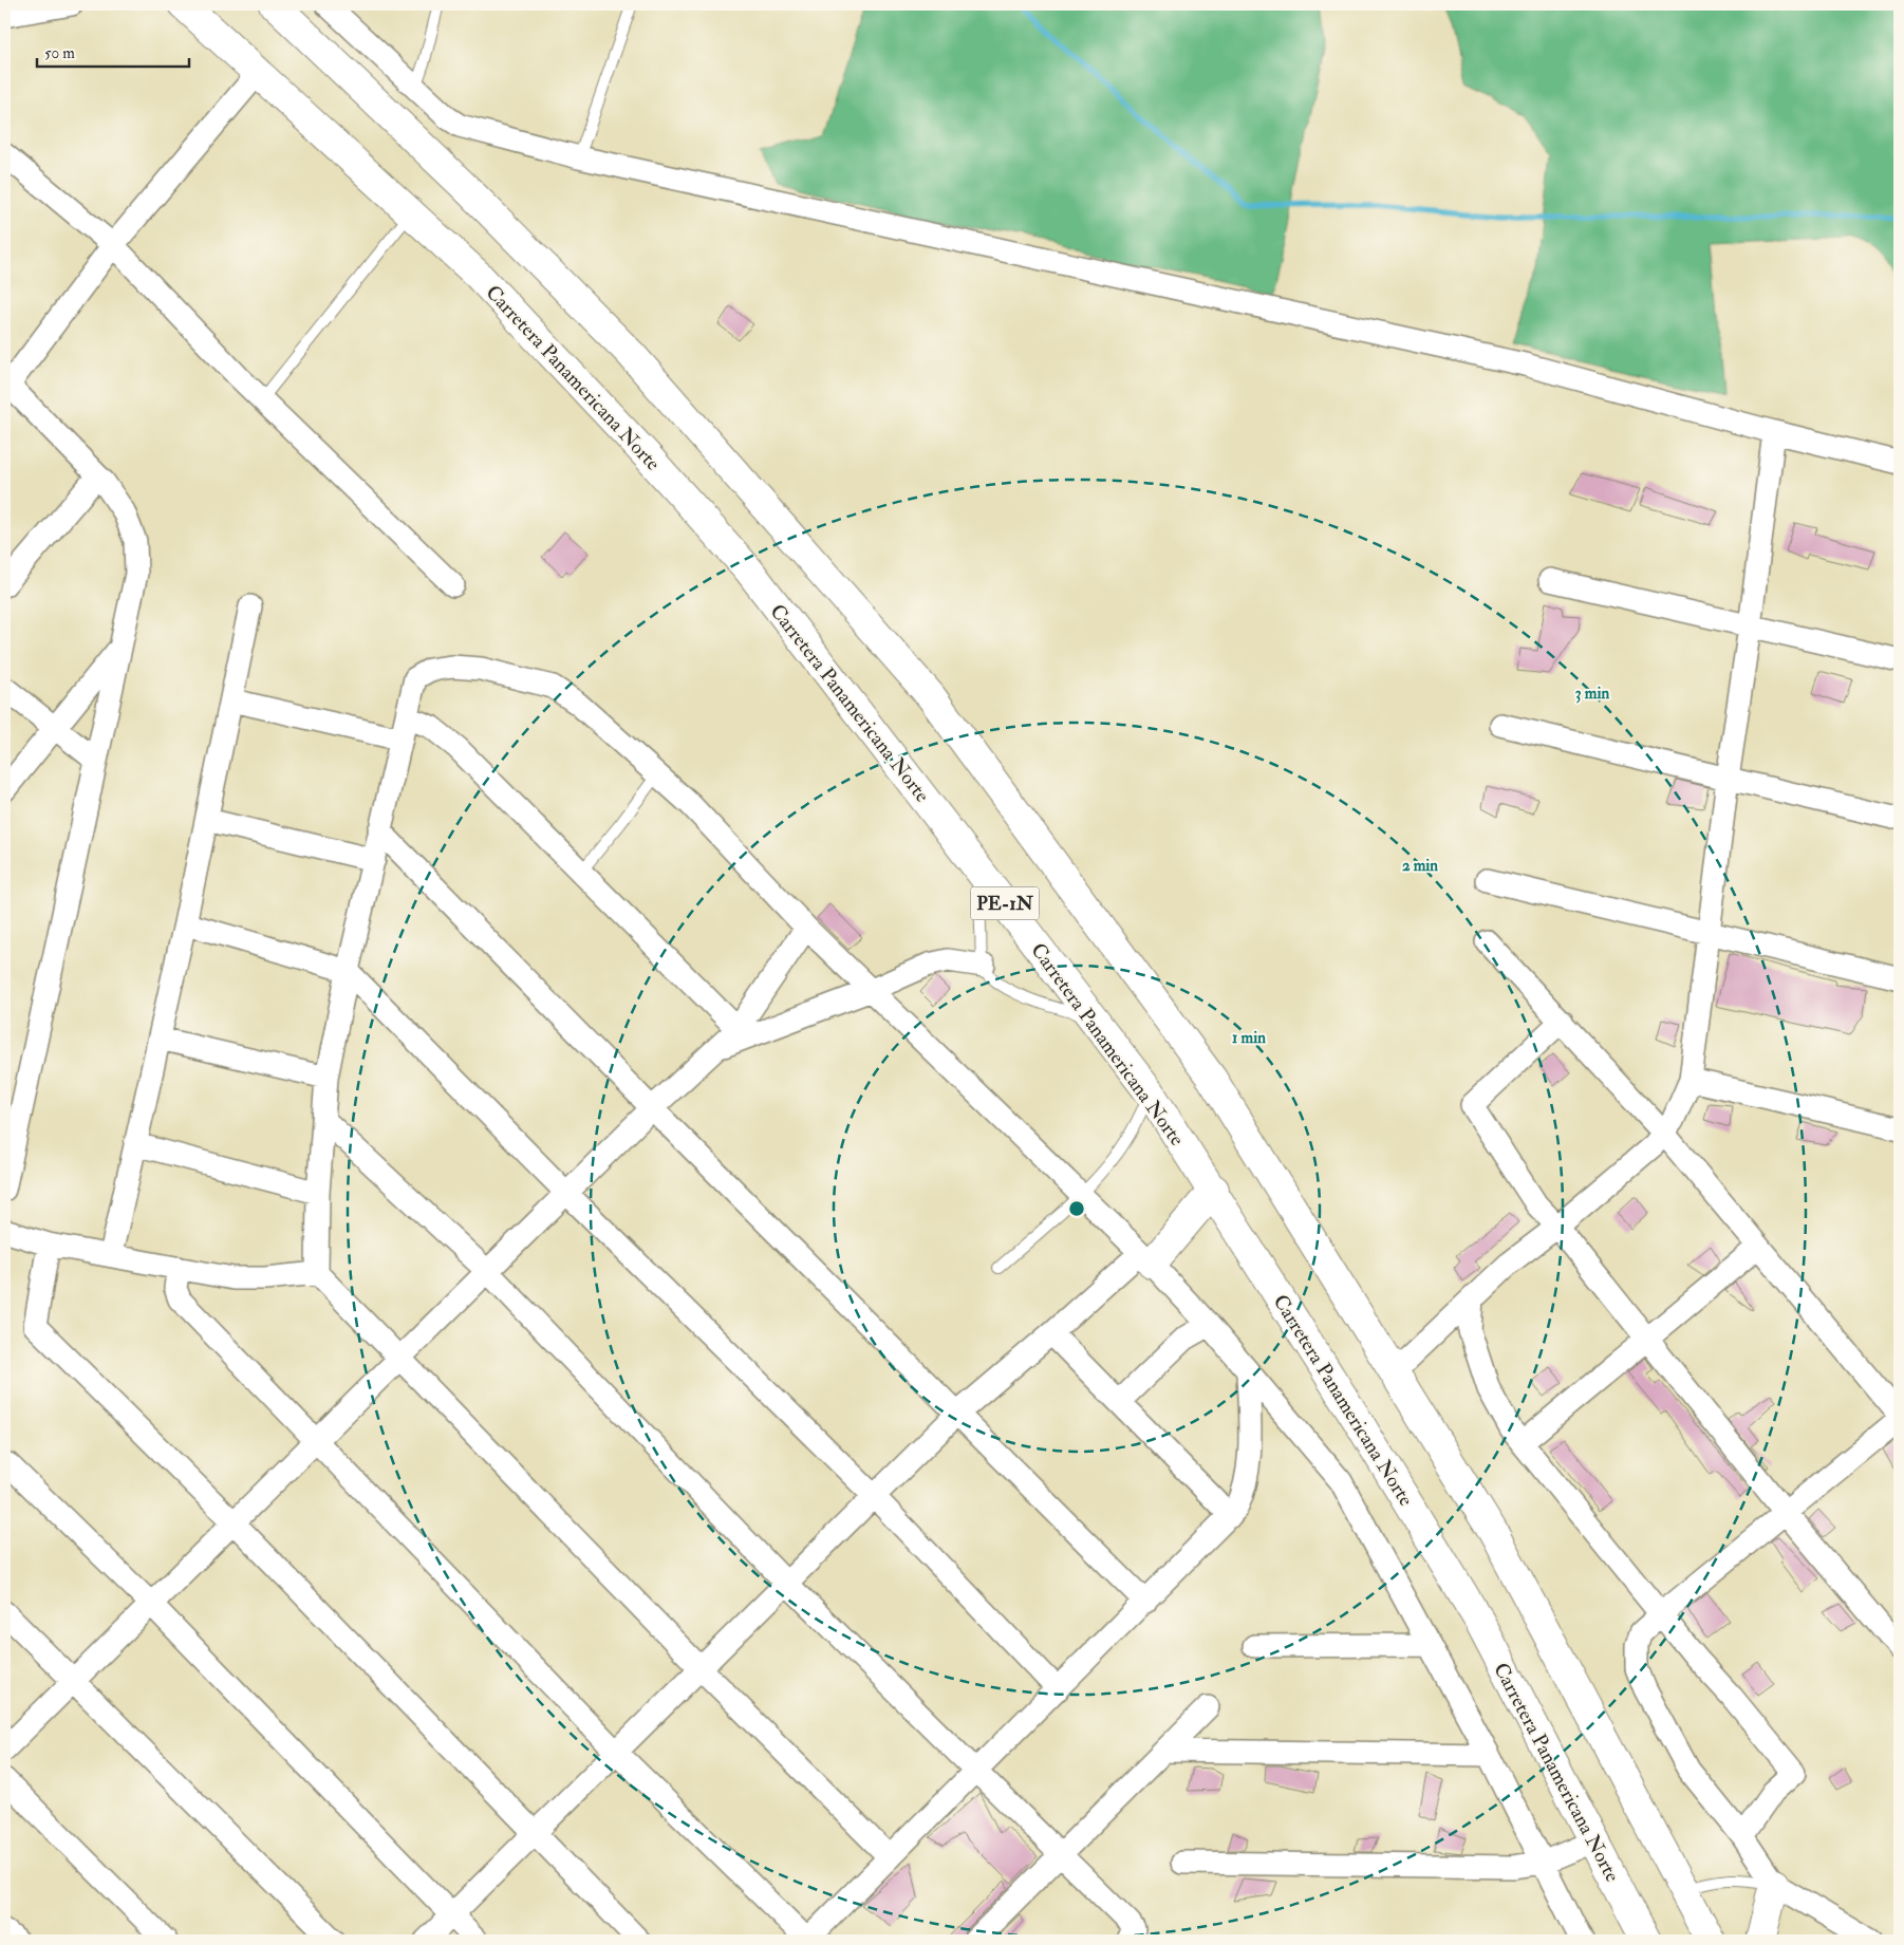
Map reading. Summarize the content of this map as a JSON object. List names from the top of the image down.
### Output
{
  "streets": {
    "highway": ["Carretera Panamericana Norte", "PE-1N"]
  },
  "scale_bar": "50 m",
  "rings": ["3 min", "2 min", "1 min"]
}
